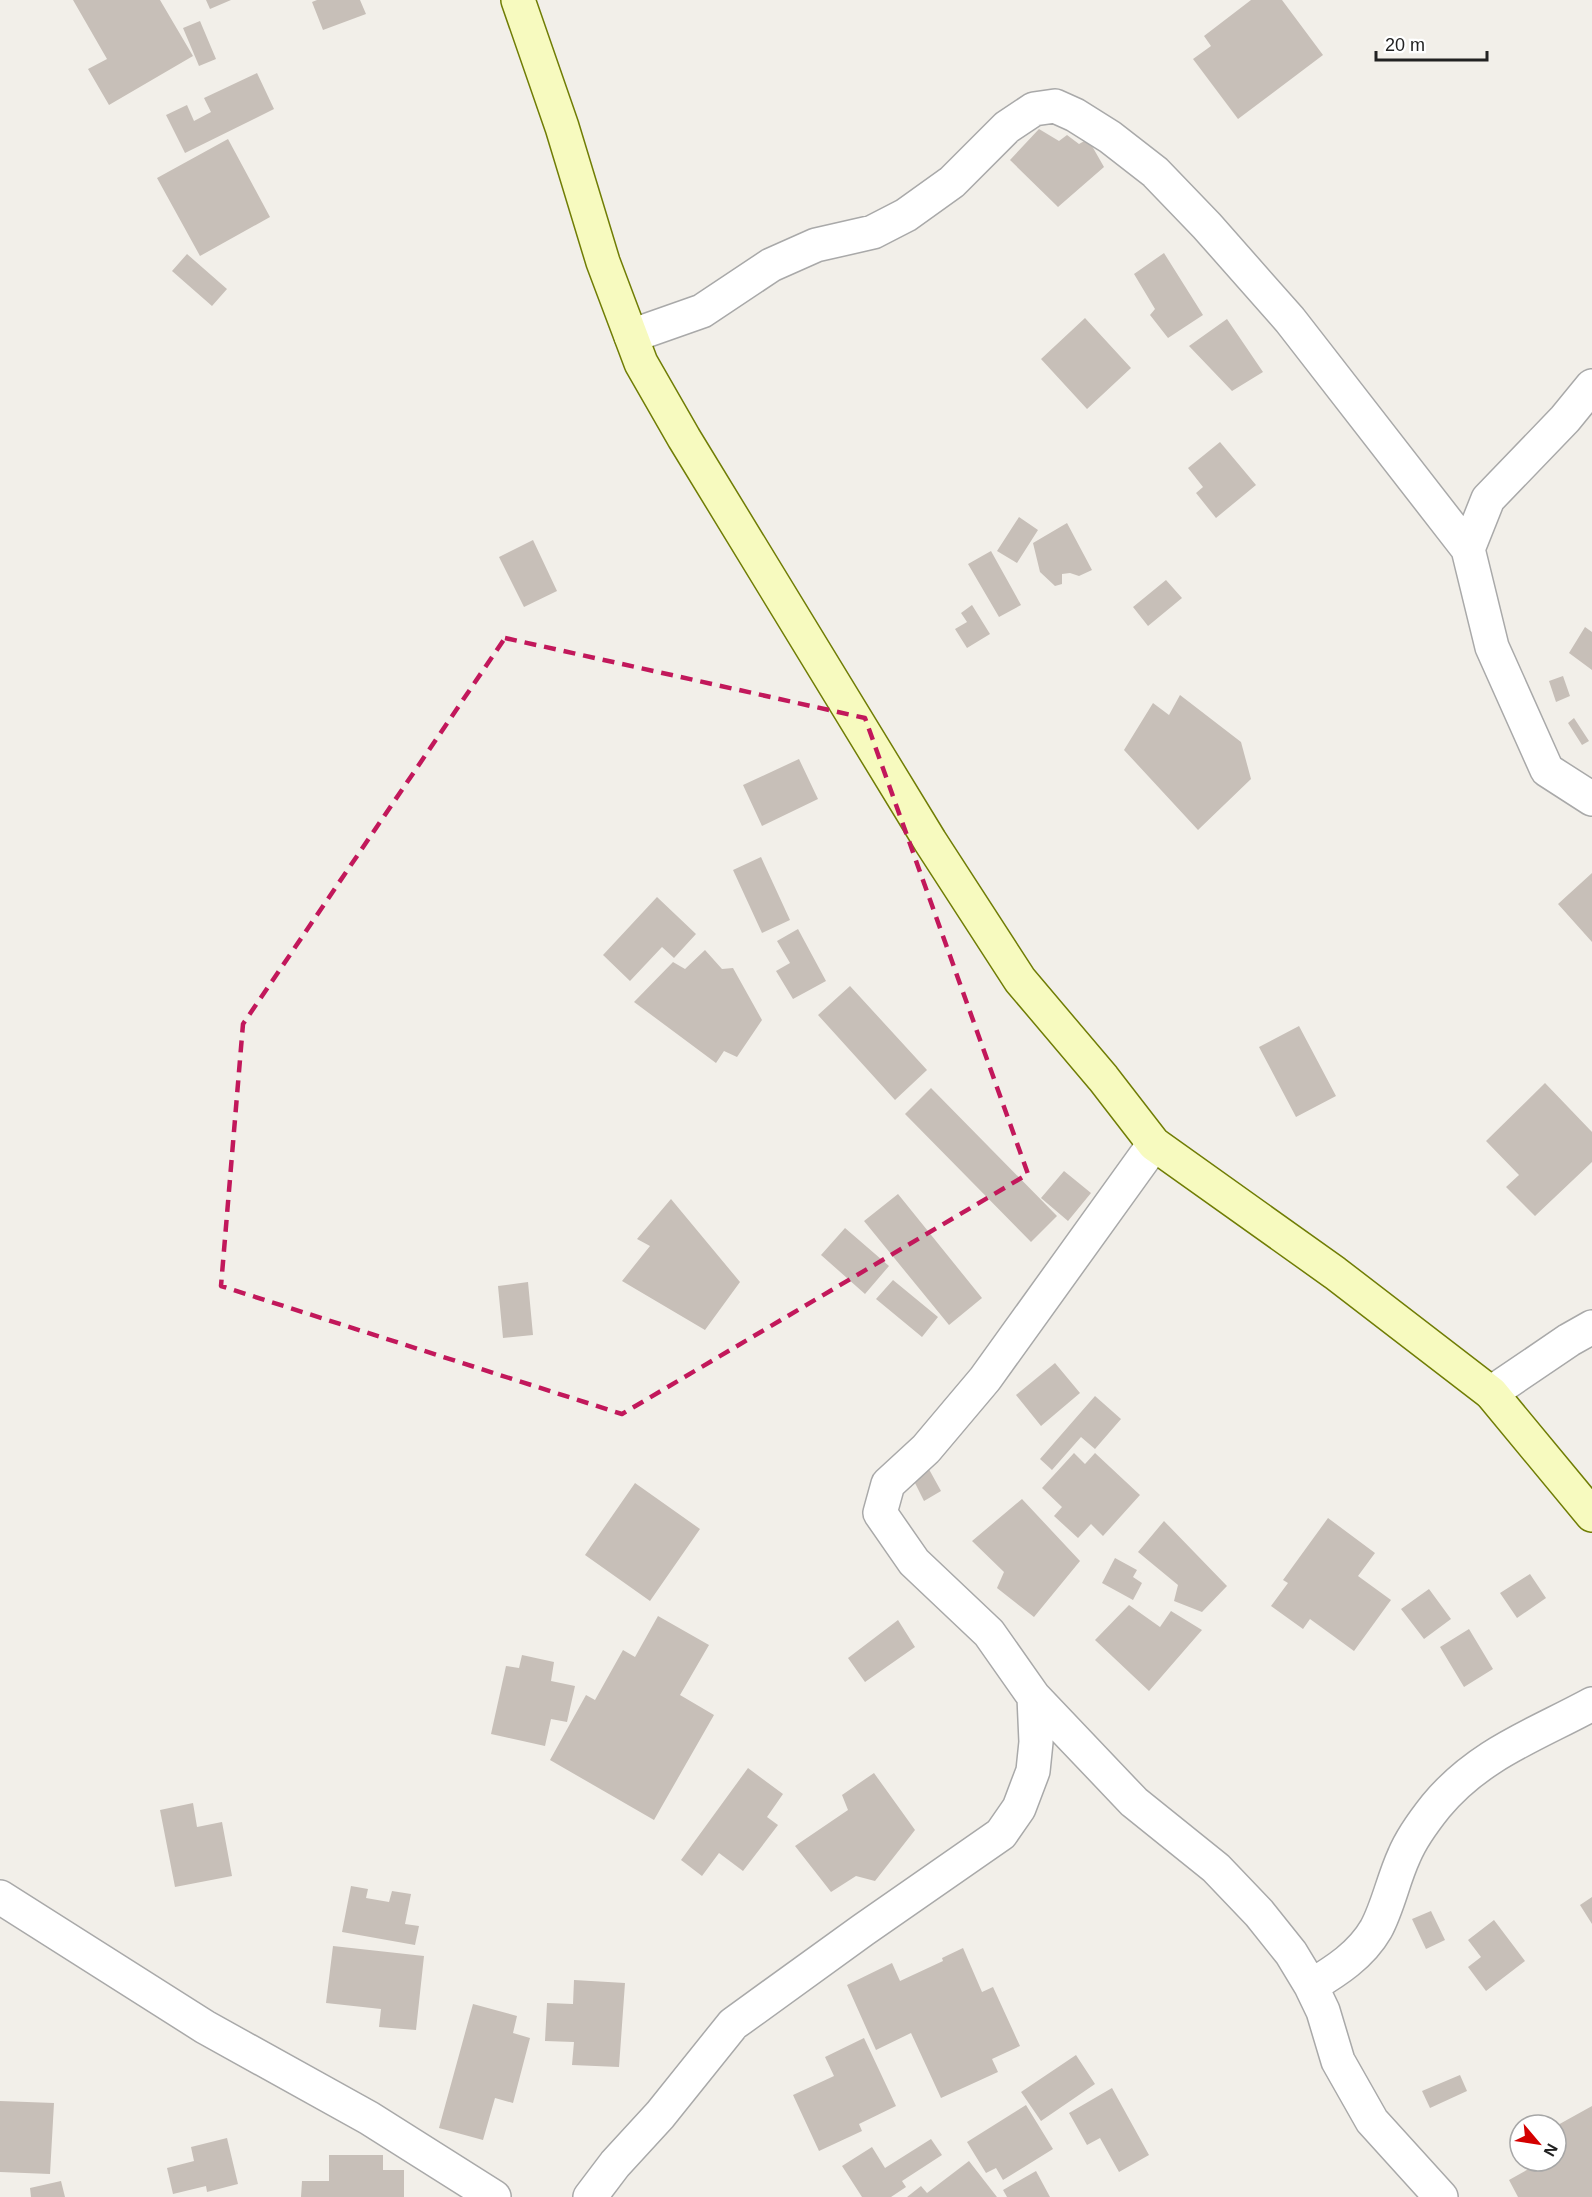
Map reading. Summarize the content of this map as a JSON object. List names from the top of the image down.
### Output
{
  "scale_bar": "20 m",
  "north": "bottom right"
}
